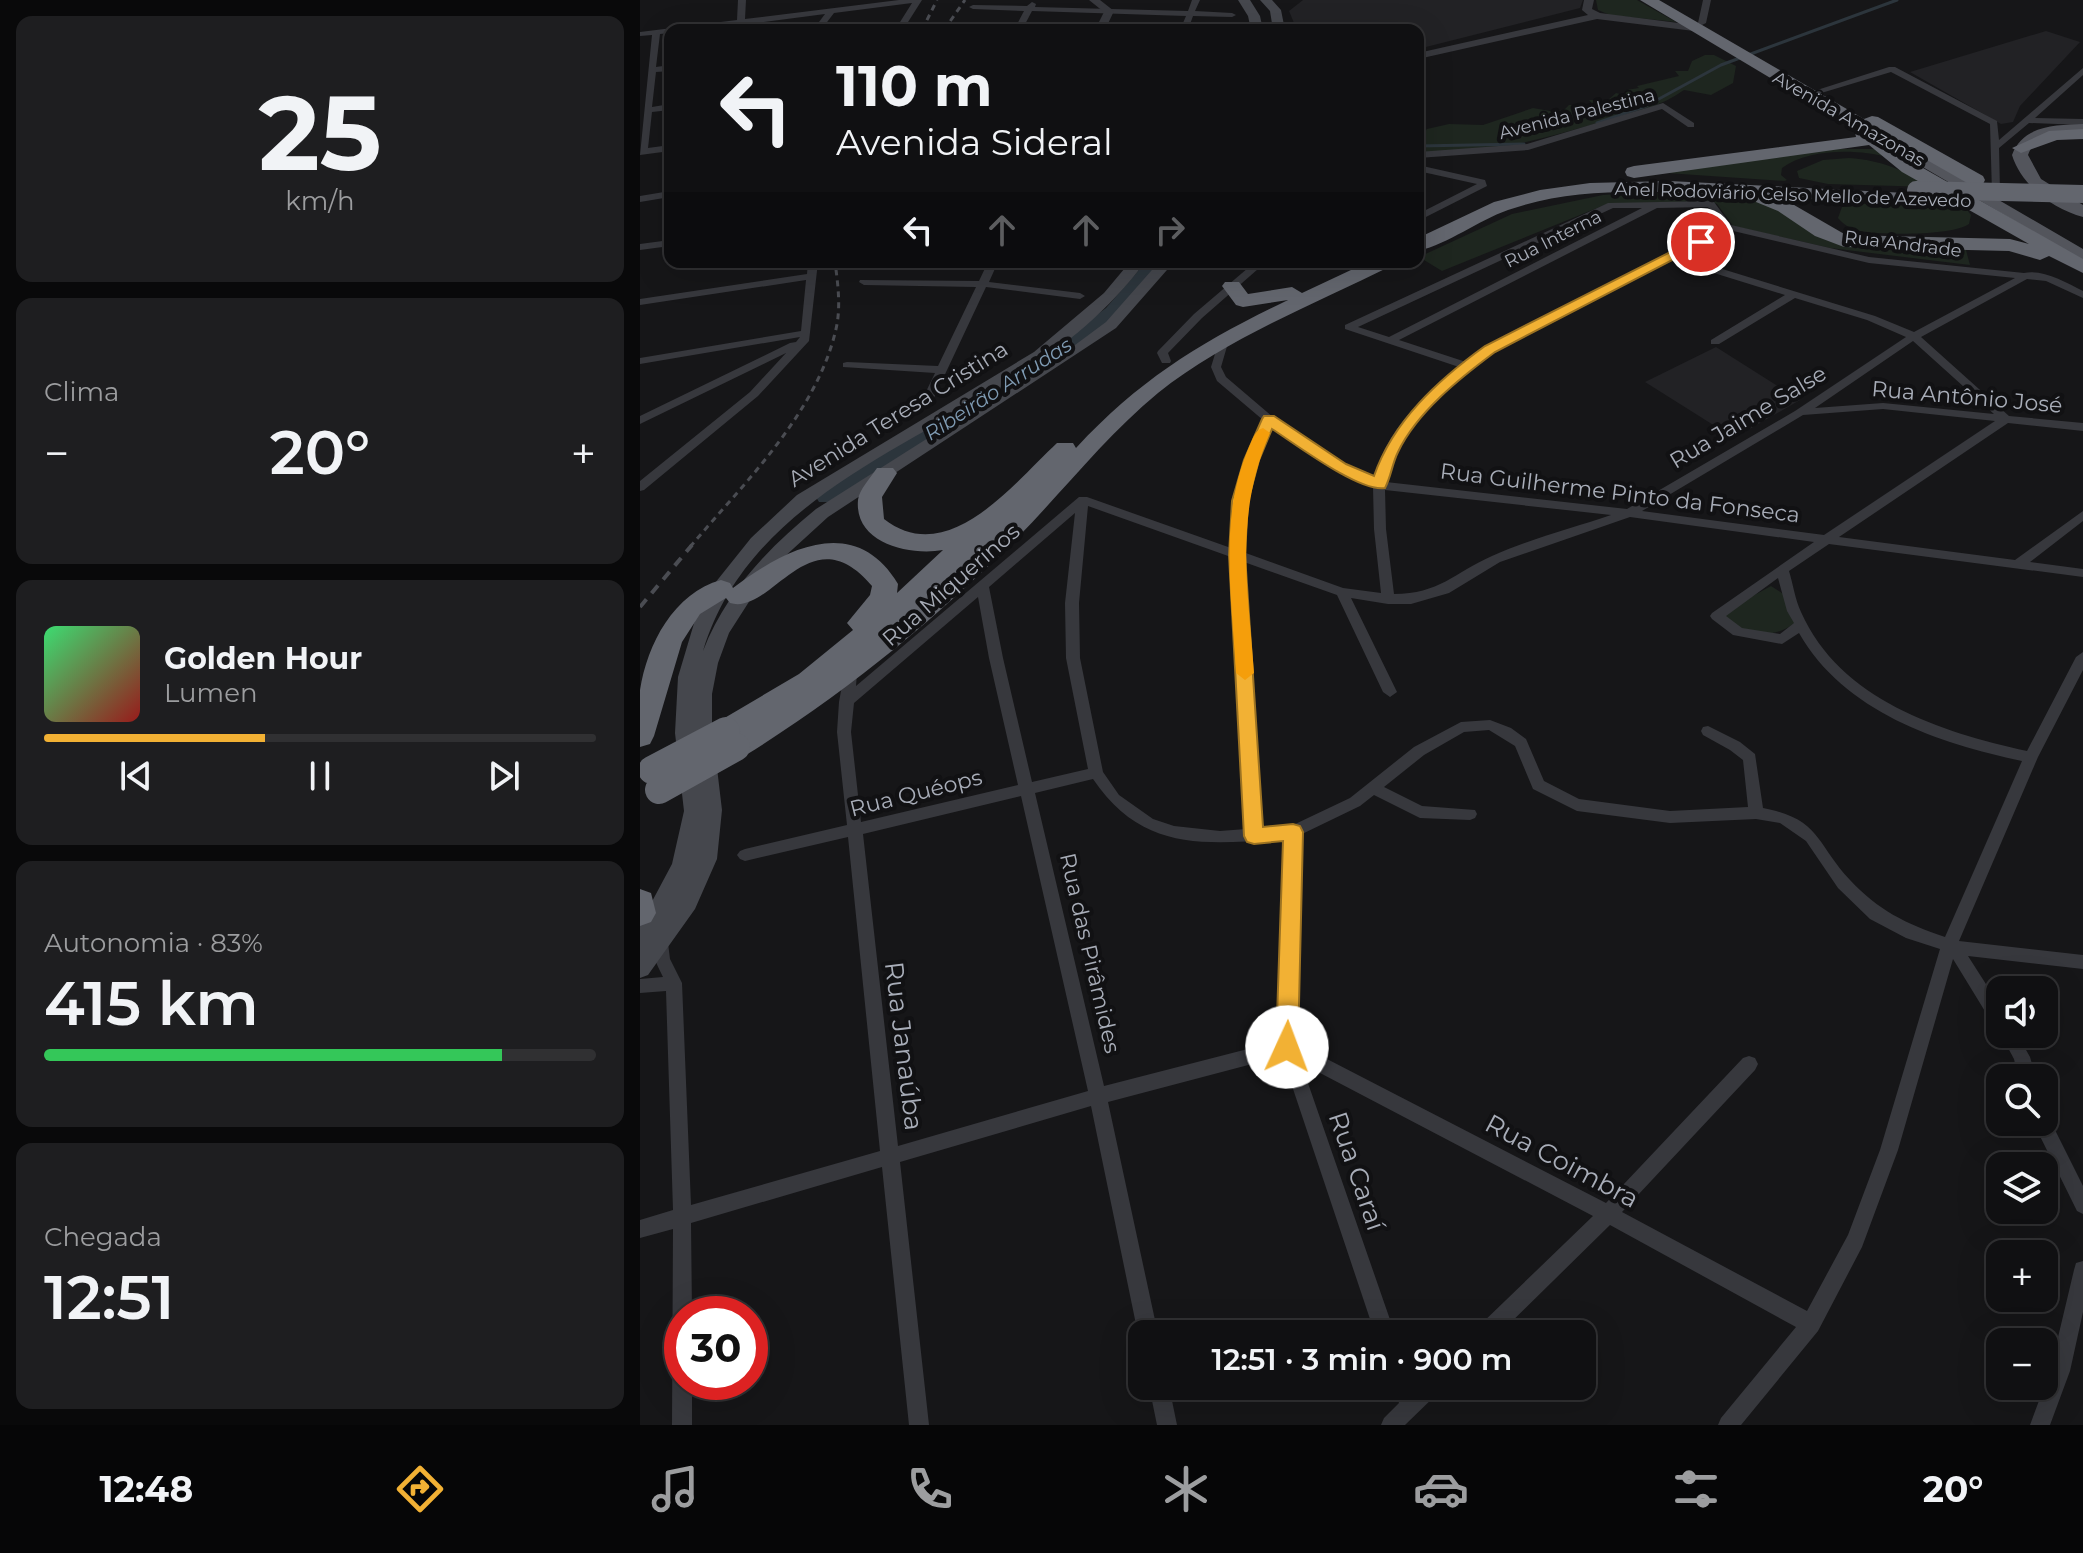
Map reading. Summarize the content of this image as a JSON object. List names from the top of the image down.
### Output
{
  "streets": {
    "highway": ["Avenida Amazonas", "Anel Rodoviário Celso Mello de Azevedo"],
    "main road": ["Avenida Teresa Cristina"],
    "street": [
      "Avenida Palestina",
      "Rua Interna",
      "Rua Andrade",
      "Rua Antônio José",
      "Rua Jaime Salse",
      "Rua Guilherme Pinto da Fonseca",
      "Rua Miquerinos",
      "Rua Quéops",
      "Rua das Pirâmides",
      "Rua Janaúba",
      "Rua Coimbra",
      "Rua Caraí"
    ]
  },
  "crossings": [
    ["Rua Interna", "Rua Andrade"],
    ["Rua Andrade", "Rua Jaime Salse"],
    ["Rua Antônio José", "Rua Jaime Salse"],
    ["Rua Jaime Salse", "Rua Guilherme Pinto da Fonseca"],
    ["Rua Jaime Salse", "Rua Miquerinos"],
    ["Rua Miquerinos", "Rua das Pirâmides"],
    ["Rua Miquerinos", "Rua Janaúba"],
    ["Rua Quéops", "Rua das Pirâmides"],
    ["Rua Quéops", "Rua Janaúba"],
    ["Rua Coimbra", "Rua Caraí"]
  ],
  "water": ["Ribeirão Arrudas"],
  "page": {
    "tile": [
      ["25", "km/h"],
      "Clima",
      ["Autonomia · 83%", "415 km"],
      ["Chegada", "12:51"]
    ],
    "turn": ["110 m", "Avenida Sideral"],
    "heat": ["−", "20°", "+"],
    "song": ["Golden Hour", "Lumen"],
    "map_buttons": ["+", "−"],
    "limit": "30",
    "trip": "12:51 · 3 min · 900 m",
    "tabs": ["12:48", "20°"]
  }
}
